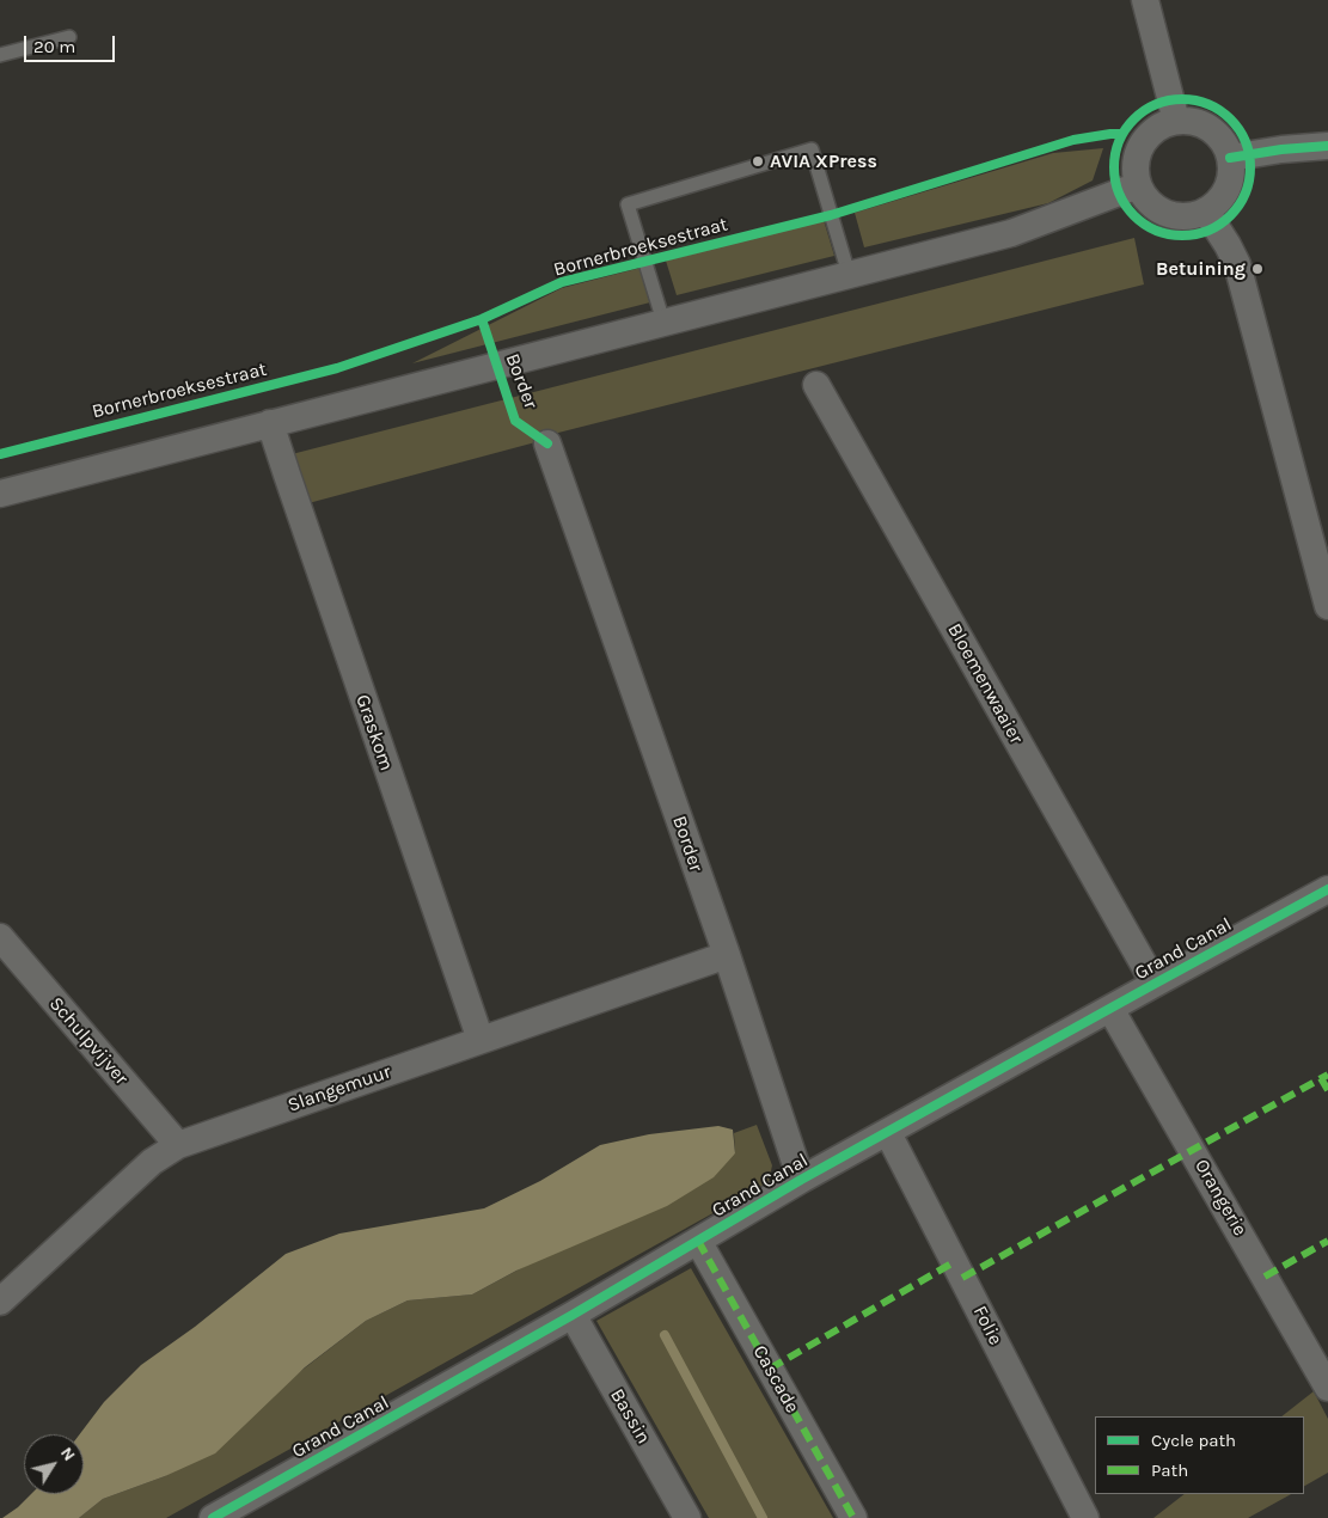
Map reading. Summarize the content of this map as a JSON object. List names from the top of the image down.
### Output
{
  "streets": {
    "street": [
      "Border",
      "Bloemenwaaier",
      "Graskom",
      "Grand Canal",
      "Schulpvijver",
      "Slangemuur",
      "Orangerie",
      "Folie",
      "Cascade",
      "Bassin"
    ],
    "cycle path": ["Bornerbroeksestraat"]
  },
  "crossings": [
    ["Border", "Grand Canal"],
    ["Border", "Slangemuur"],
    ["Bloemenwaaier", "Grand Canal"],
    ["Graskom", "Slangemuur"],
    ["Grand Canal", "Orangerie"],
    ["Grand Canal", "Folie"],
    ["Grand Canal", "Cascade"],
    ["Grand Canal", "Bassin"],
    ["Schulpvijver", "Slangemuur"]
  ],
  "places": ["AVIA XPress", "Betuining"],
  "legend": ["Cycle path", "Path"],
  "scale_bar": "20 m",
  "north": "top right"
}
